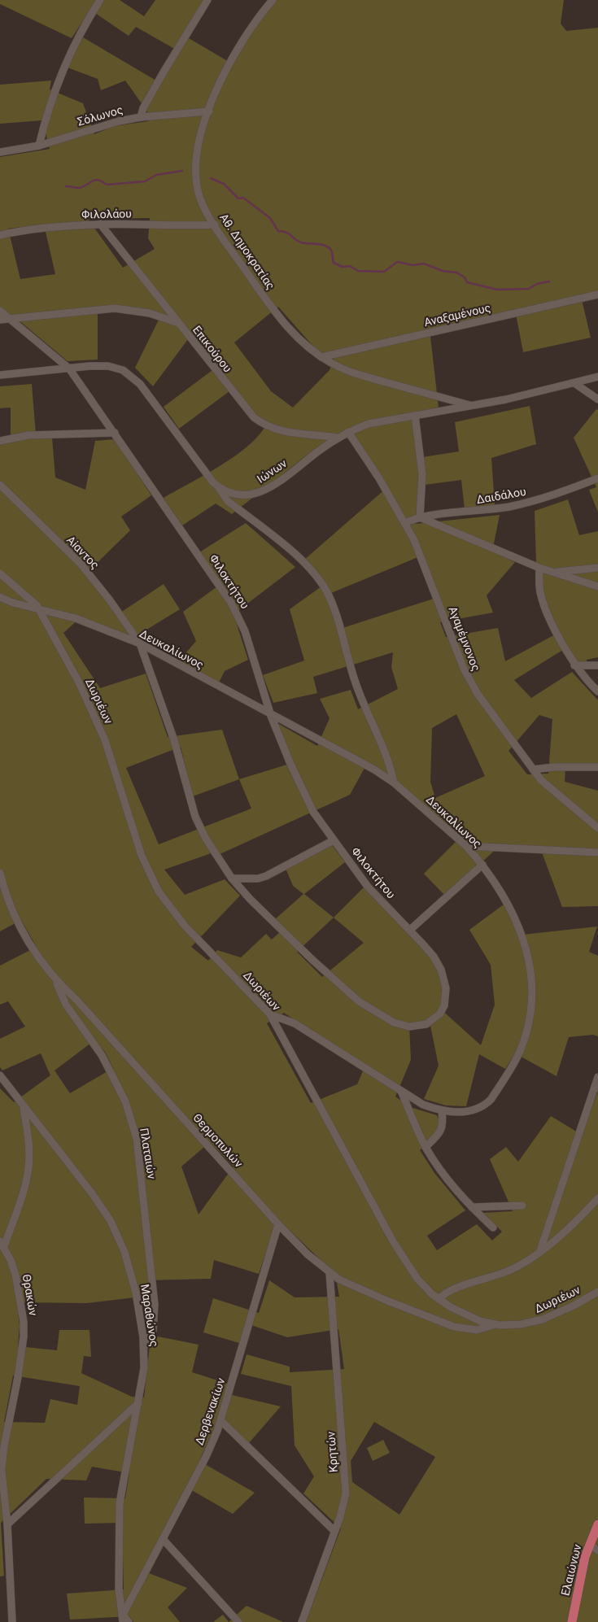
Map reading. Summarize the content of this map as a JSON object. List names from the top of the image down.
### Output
{
  "streets": {
    "main road": ["Ελαιώνων"],
    "street": [
      "Σόλωνος",
      "Φιλολάου",
      "Αθ. Δημοκρατίας",
      "Αναξαμένους",
      "Επικούρου",
      "Ιώνων",
      "Δαιδάλου",
      "Aiαντος",
      "Φιλοκτήτου",
      "Αγαμέμνονος",
      "Δευκαλίωνος",
      "Δωριέων",
      "Θερμοπυλών",
      "Πλαταιών",
      "Θρακών",
      "Μαραθώνος",
      "Δερβενακίων",
      "Κρητών"
    ]
  },
  "crossings": [
    ["Σόλωνος", "Αθ. Δημοκρατίας"],
    ["Φιλολάου", "Αθ. Δημοκρατίας"],
    ["Φιλολάου", "Επικούρου"],
    ["Αθ. Δημοκρατίας", "Αναξαμένους"],
    ["Αθ. Δημοκρατίας", "Ιώνων"],
    ["Επικούρου", "Ιώνων"],
    ["Ιώνων", "Φιλοκτήτου"],
    ["Ιώνων", "Αγαμέμνονος"],
    ["Δαιδάλου", "Αγαμέμνονος"],
    ["Aiαντος", "Φιλοκτήτου"],
    ["Aiαντος", "Δευκαλίωνος"],
    ["Φιλοκτήτου", "Δευκαλίωνος"],
    ["Δευκαλίωνος", "Δωριέων"],
    ["Δωριέων", "Θερμοπυλών"],
    ["Θερμοπυλών", "Πλαταιών"],
    ["Θερμοπυλών", "Δερβενακίων"],
    ["Θερμοπυλών", "Κρητών"],
    ["Πλαταιών", "Μαραθώνος"],
    ["Μαραθώνος", "Δερβενακίων"]
  ]
}
